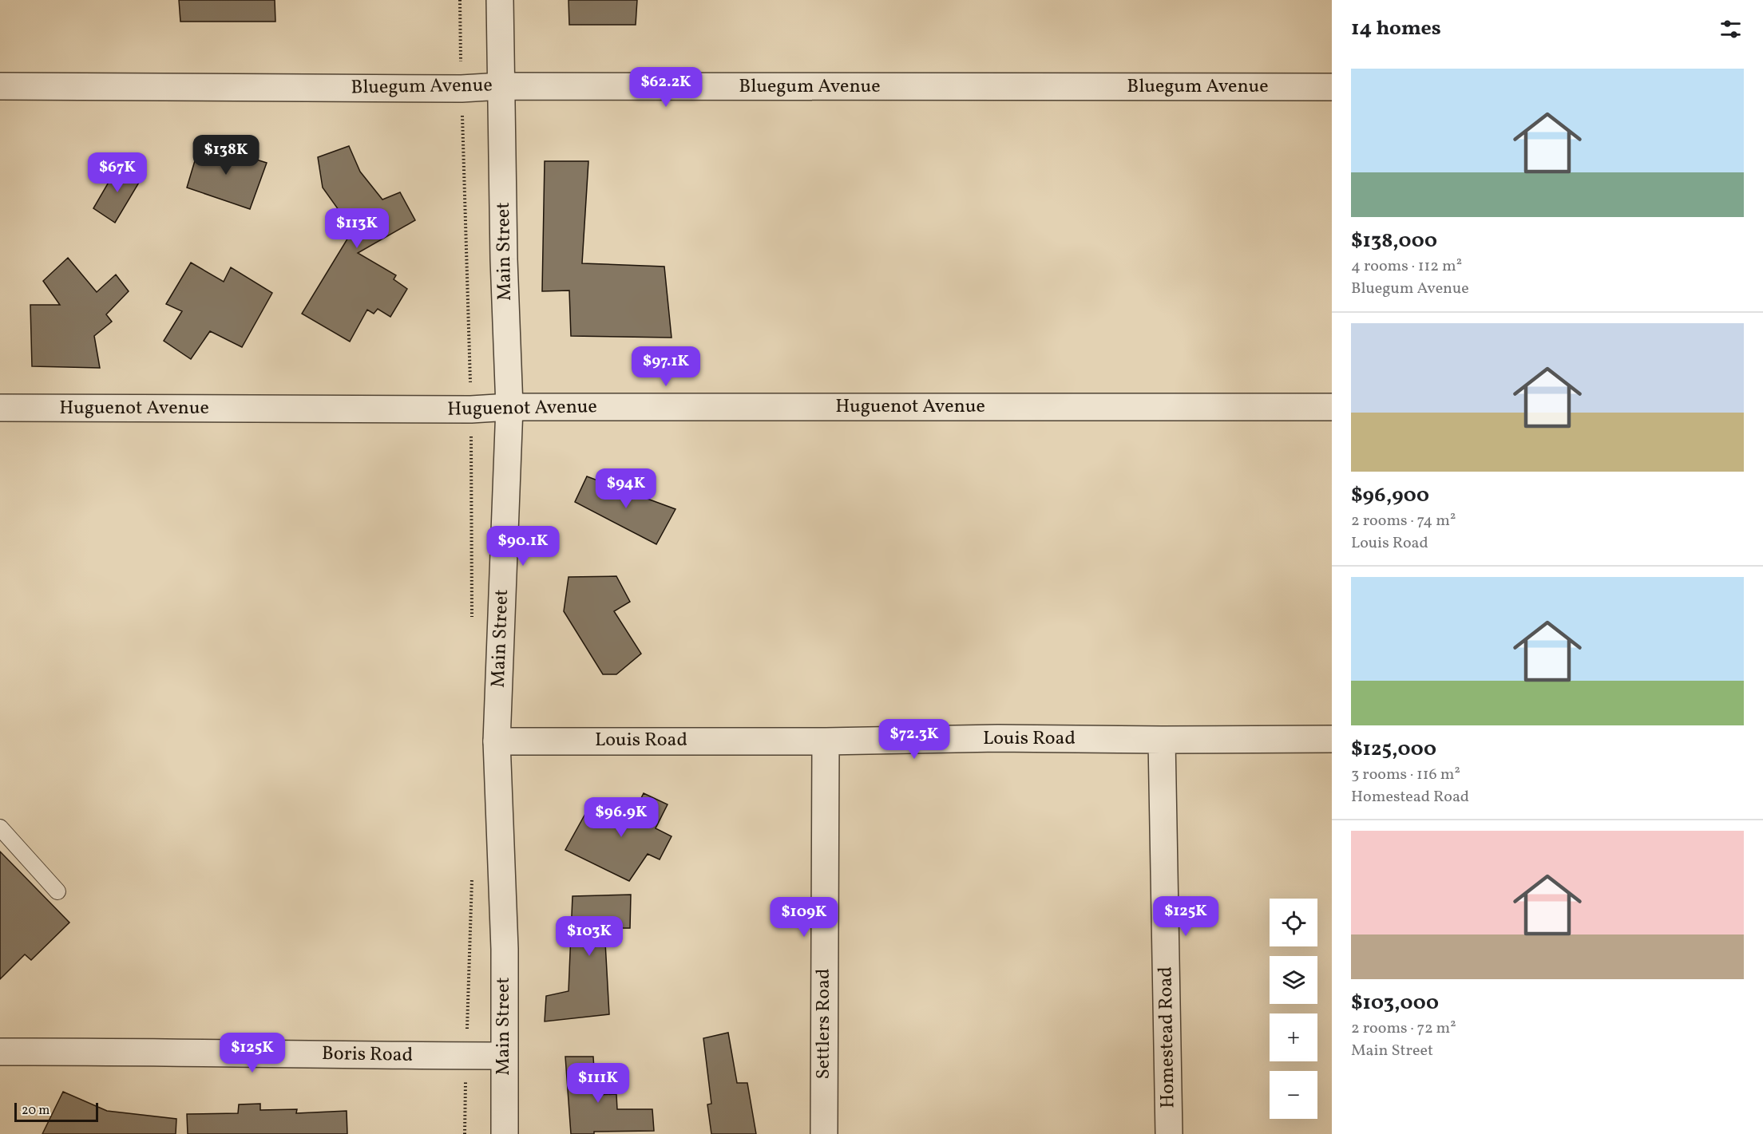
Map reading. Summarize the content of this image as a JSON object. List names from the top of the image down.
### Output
{
  "streets": {
    "street": [
      "Bluegum Avenue",
      "Main Street",
      "Huguenot Avenue",
      "Louis Road",
      "Settlers Road",
      "Homestead Road",
      "Boris Road"
    ]
  },
  "crossings": [
    ["Bluegum Avenue", "Main Street"],
    ["Main Street", "Huguenot Avenue"],
    ["Main Street", "Louis Road"],
    ["Main Street", "Boris Road"],
    ["Louis Road", "Settlers Road"],
    ["Louis Road", "Homestead Road"]
  ],
  "scale_bar": "20 m",
  "page": {
    "heading": "14 homes",
    "list": [
      {
        "name": "$138,000",
        "note": "4 rooms · 112 m² · Bluegum Avenue"
      },
      {
        "name": "$96,900",
        "note": "2 rooms · 74 m² · Louis Road"
      },
      {
        "name": "$125,000",
        "note": "3 rooms · 116 m² · Homestead Road"
      },
      {
        "name": "$103,000",
        "note": "2 rooms · 72 m² · Main Street"
      }
    ],
    "price": [
      "$62.2K",
      "$138K",
      "$67K",
      "$113K",
      "$97.1K",
      "$94K",
      "$90.1K",
      "$72.3K",
      "$96.9K",
      "$125K",
      "$109K",
      "$103K",
      "$125K",
      "$111K"
    ],
    "map_buttons": ["+", "−"],
    "scale": "20 m"
  }
}
